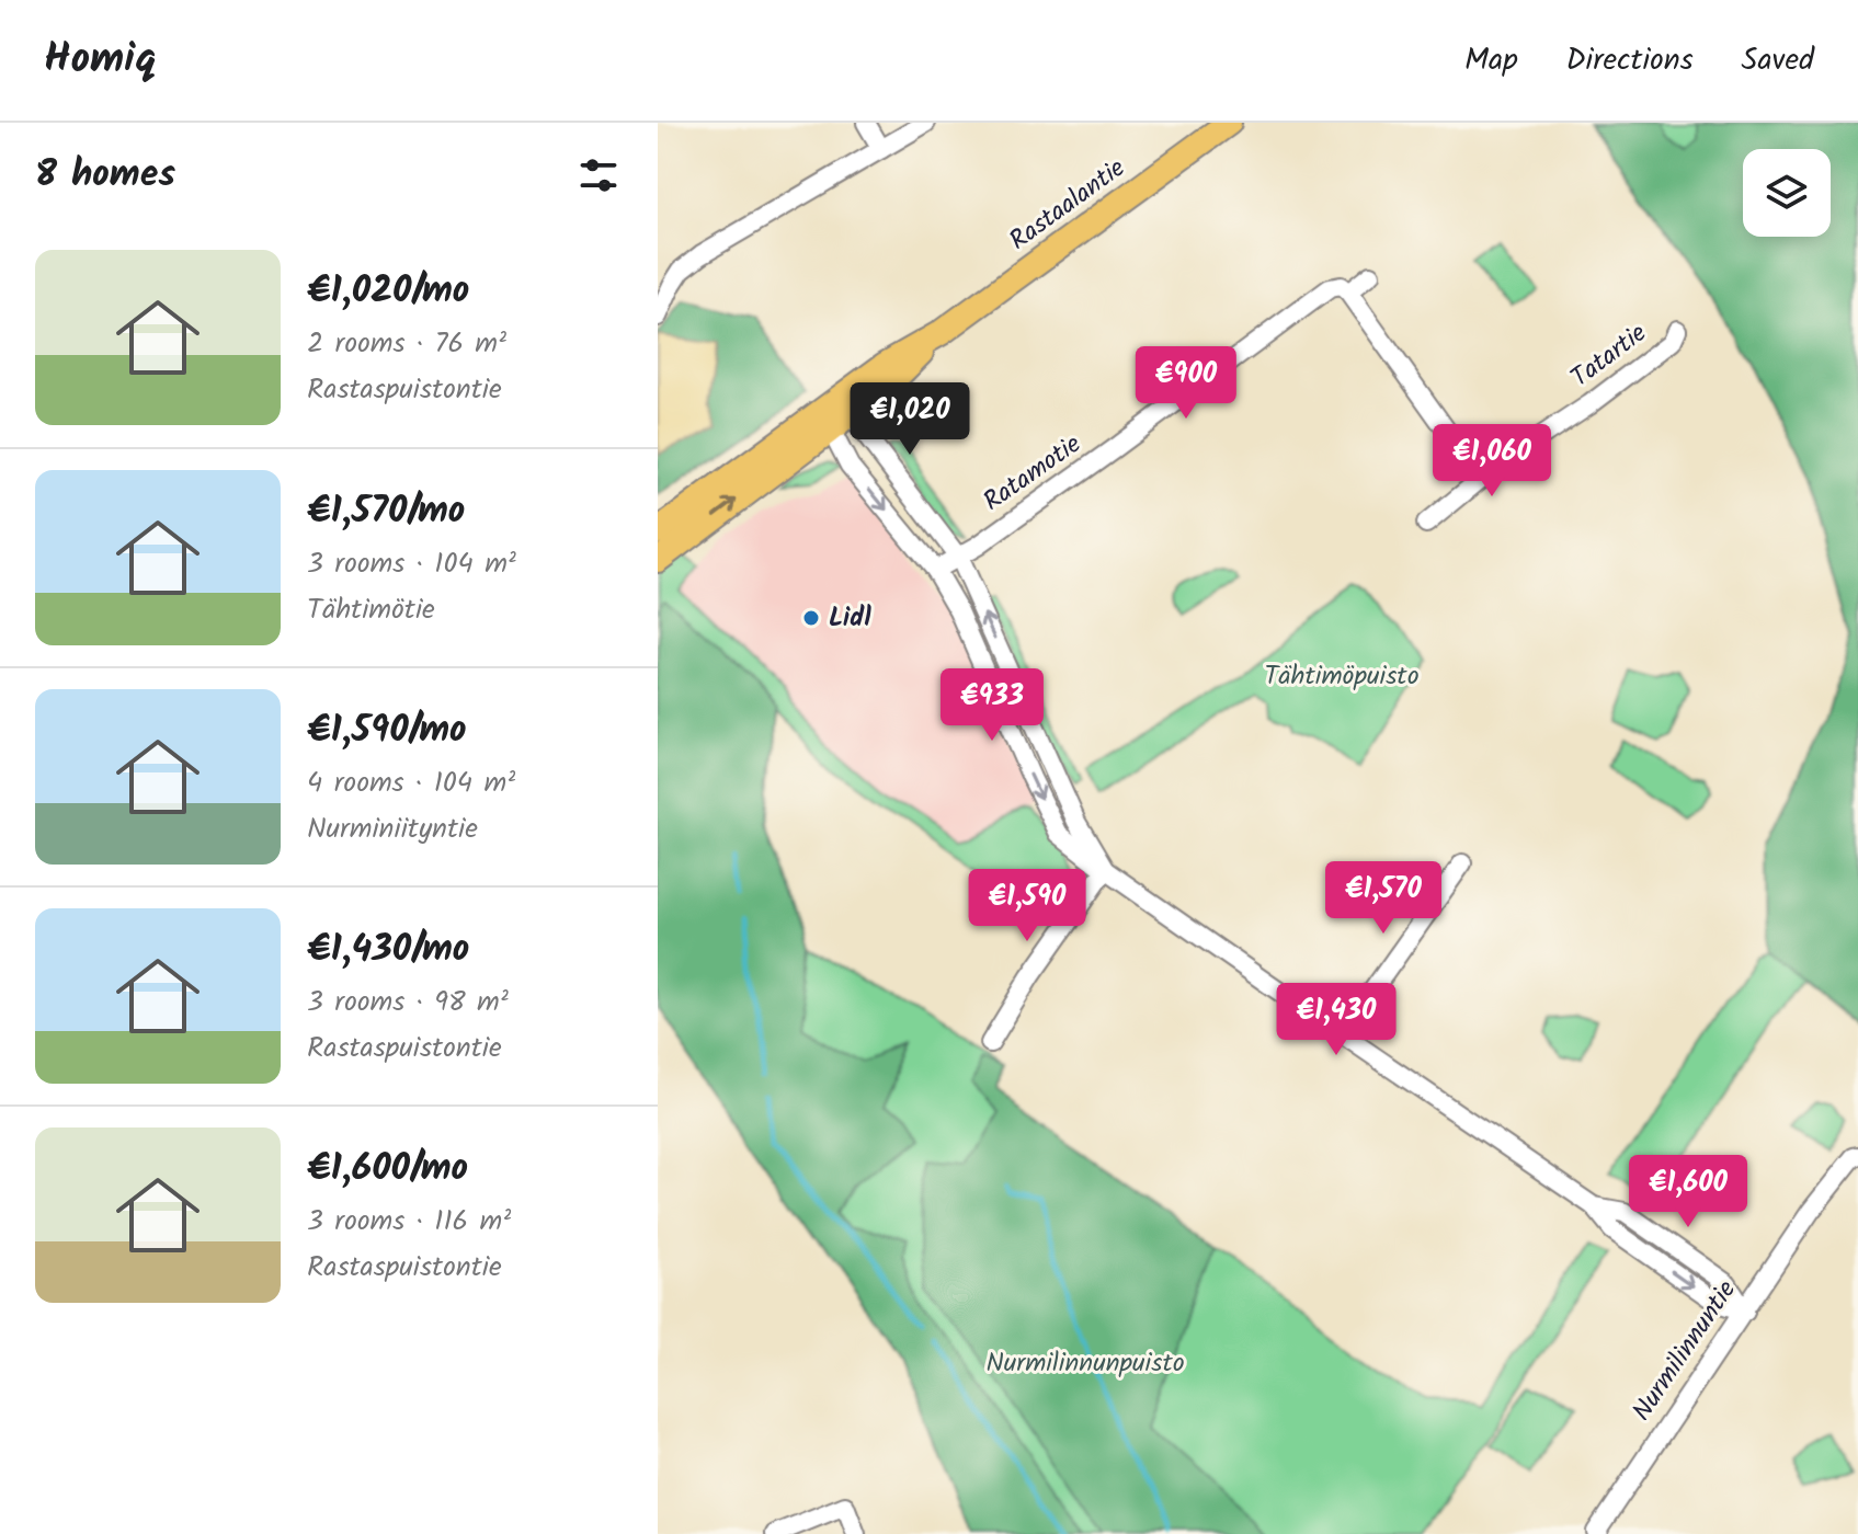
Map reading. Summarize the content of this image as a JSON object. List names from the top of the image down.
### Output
{
  "streets": {
    "main road": ["Rastaalantie"],
    "street": ["Tatartie", "Ratamotie", "Nurmilinnuntie"]
  },
  "parks": ["Tähtimöpuisto", "Nurmilinnunpuisto"],
  "places": ["Lidl"],
  "page": {
    "header": "Homiq",
    "nav": ["Map", "Directions", "Saved"],
    "heading": "8 homes",
    "list": [
      {
        "name": "€1,020/mo",
        "note": "2 rooms · 76 m² · Rastaspuistontie"
      },
      {
        "name": "€1,570/mo",
        "note": "3 rooms · 104 m² · Tähtimötie"
      },
      {
        "name": "€1,590/mo",
        "note": "4 rooms · 104 m² · Nurminiityntie"
      },
      {
        "name": "€1,430/mo",
        "note": "3 rooms · 98 m² · Rastaspuistontie"
      },
      {
        "name": "€1,600/mo",
        "note": "3 rooms · 116 m² · Rastaspuistontie"
      }
    ],
    "price": [
      "€900",
      "€1,020",
      "€1,060",
      "€933",
      "€1,570",
      "€1,590",
      "€1,430",
      "€1,600"
    ]
  }
}
